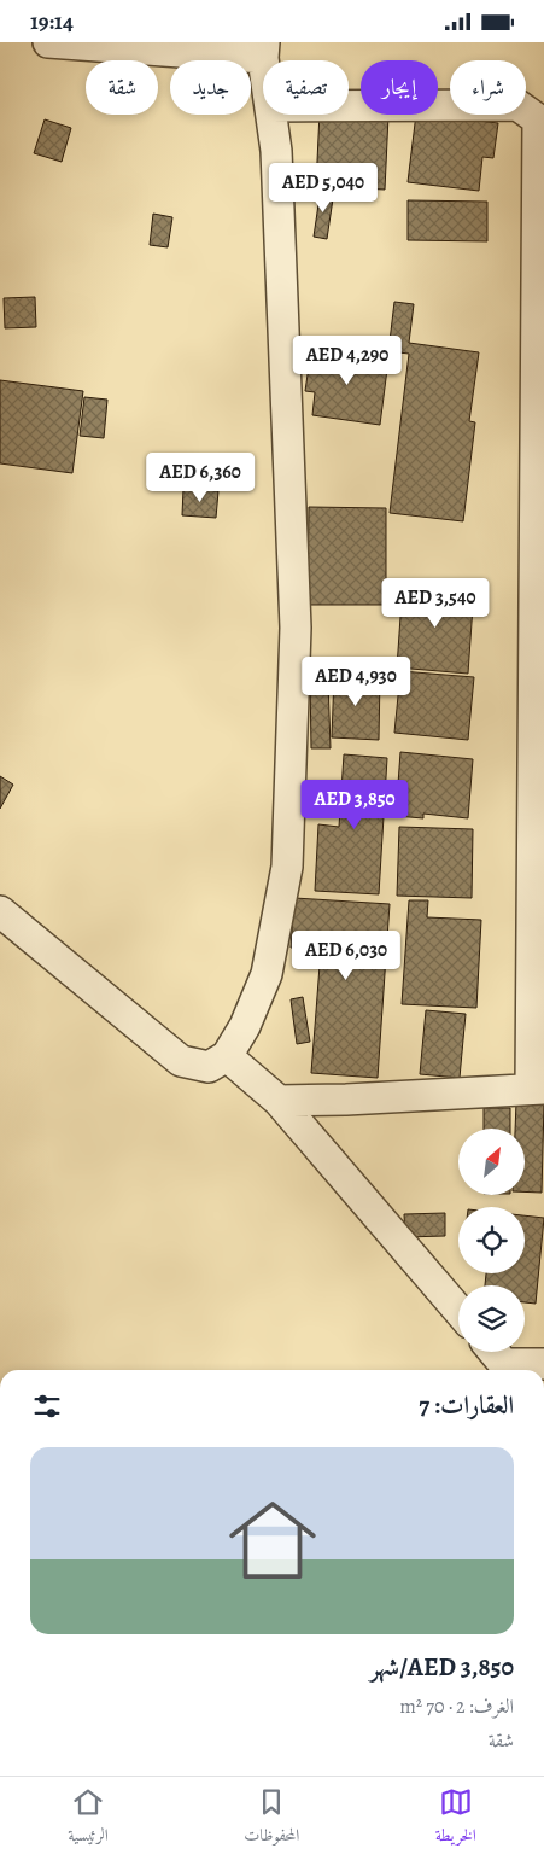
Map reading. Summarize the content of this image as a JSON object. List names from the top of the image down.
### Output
{
  "north": "top right",
  "page": {
    "status": "19:14",
    "chip": [
      "شراء",
      "إيجار",
      "تصفية",
      "جديد",
      "شقة"
    ],
    "price": [
      "AED 5,040",
      "AED 4,290",
      "AED 6,360",
      "AED 3,540",
      "AED 4,930",
      "AED 3,850",
      "AED 6,030"
    ],
    "heading": "العقارات: 7",
    "list": [
      {
        "name": "AED 3,850/شهر",
        "note": "الغرف: 2 · 70 m² · شقة"
      }
    ],
    "tabs": ["الخريطة", "المحفوظات", "الرئيسية"]
  }
}
